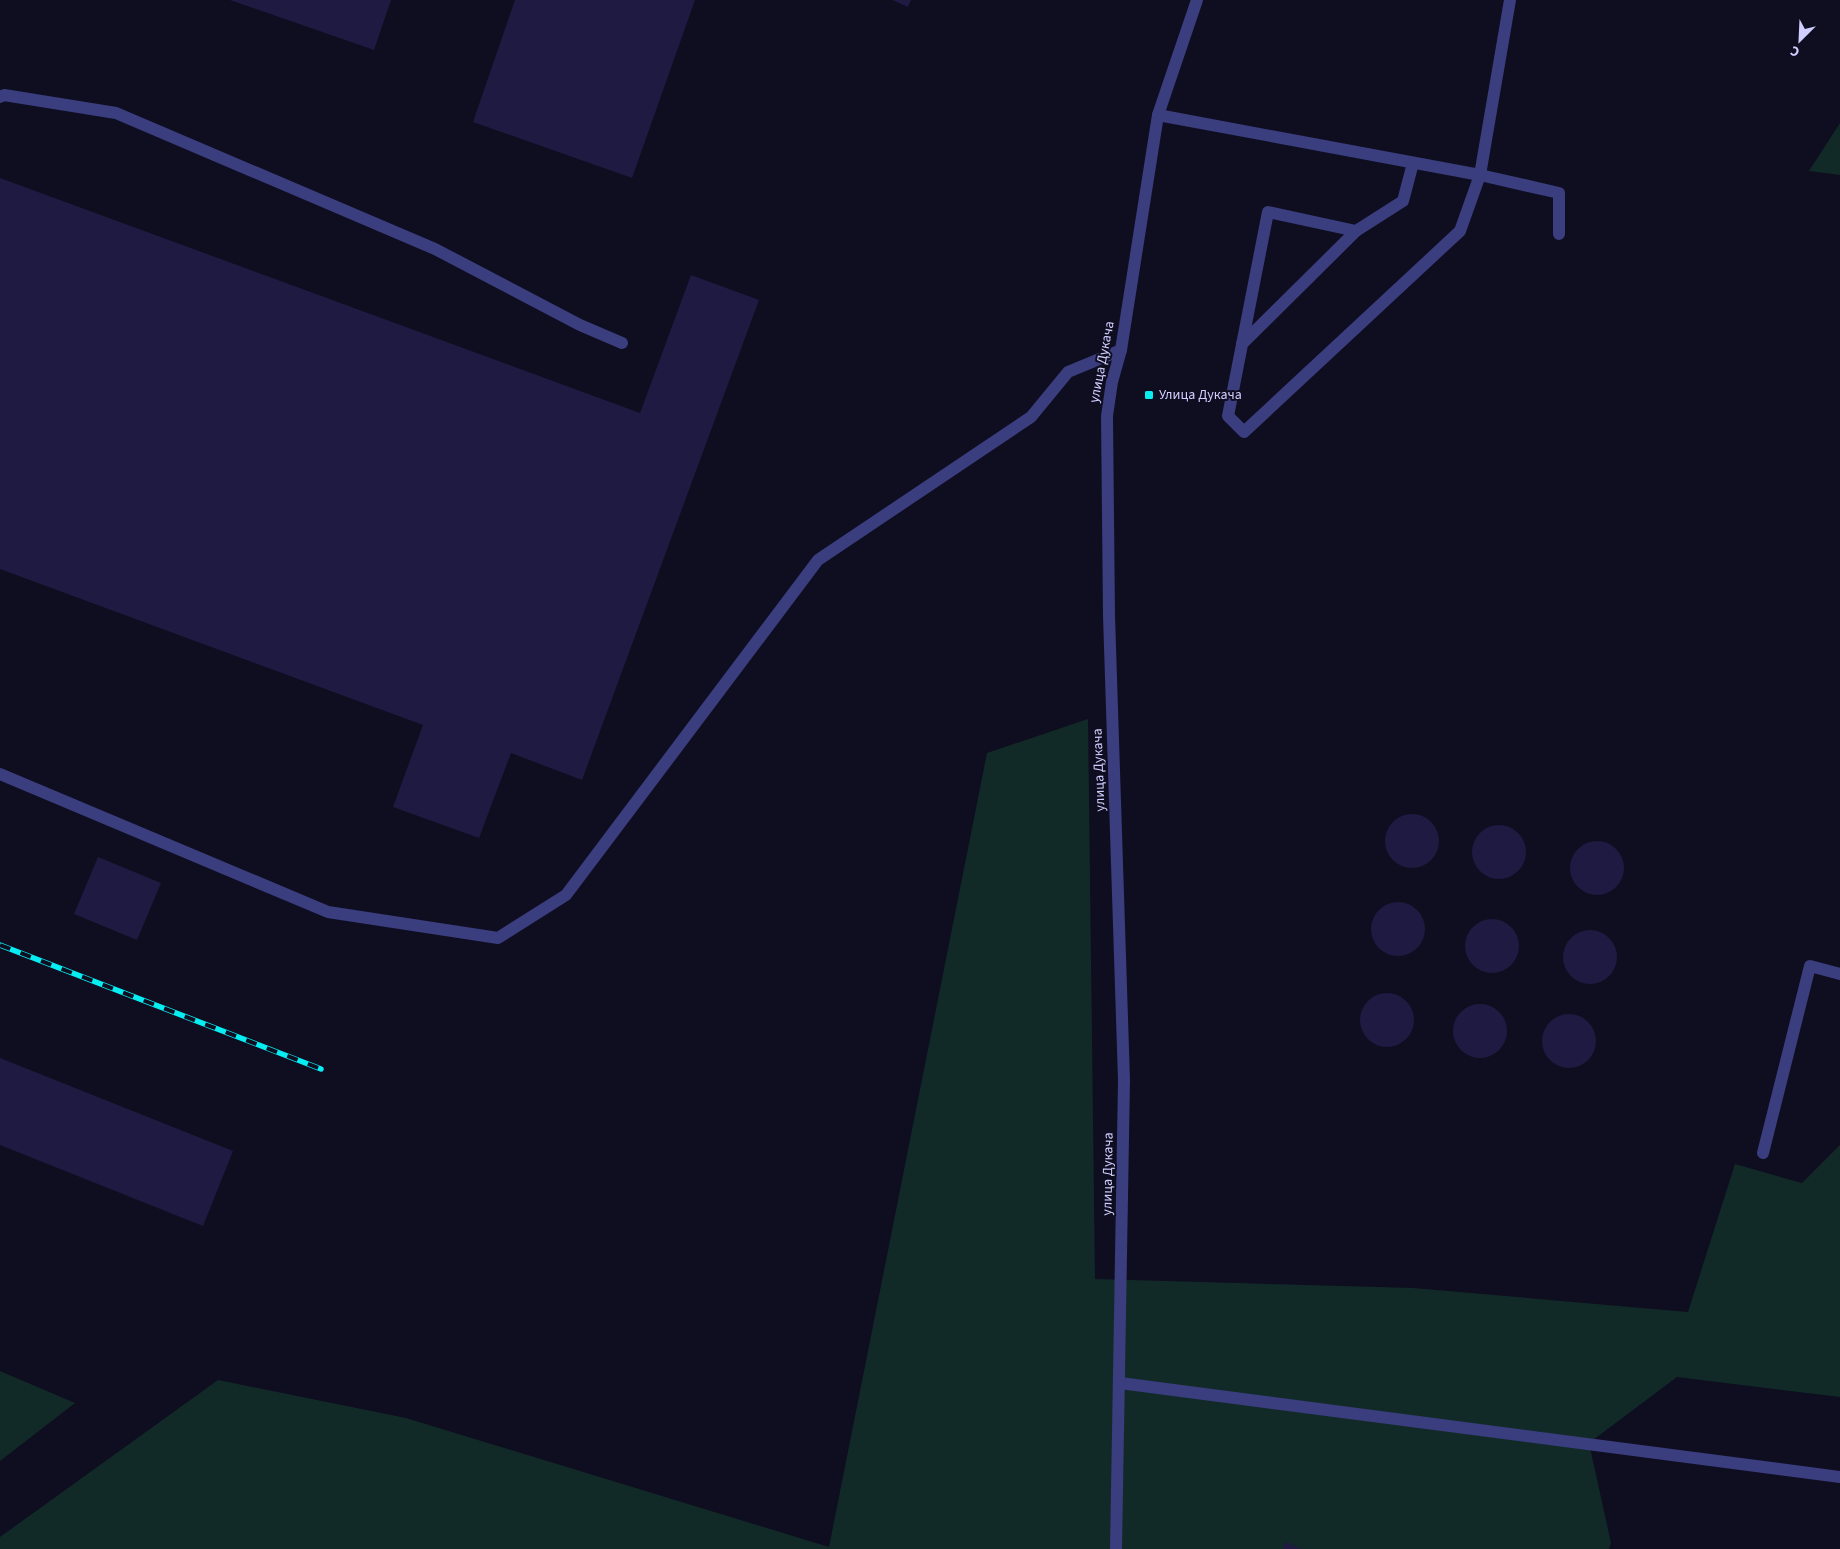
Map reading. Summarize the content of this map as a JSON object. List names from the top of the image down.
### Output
{
  "streets": {
    "street": ["улица Дукача"]
  },
  "places": {
    "transit": ["Улица Дукача"]
  },
  "north": "bottom left"
}
